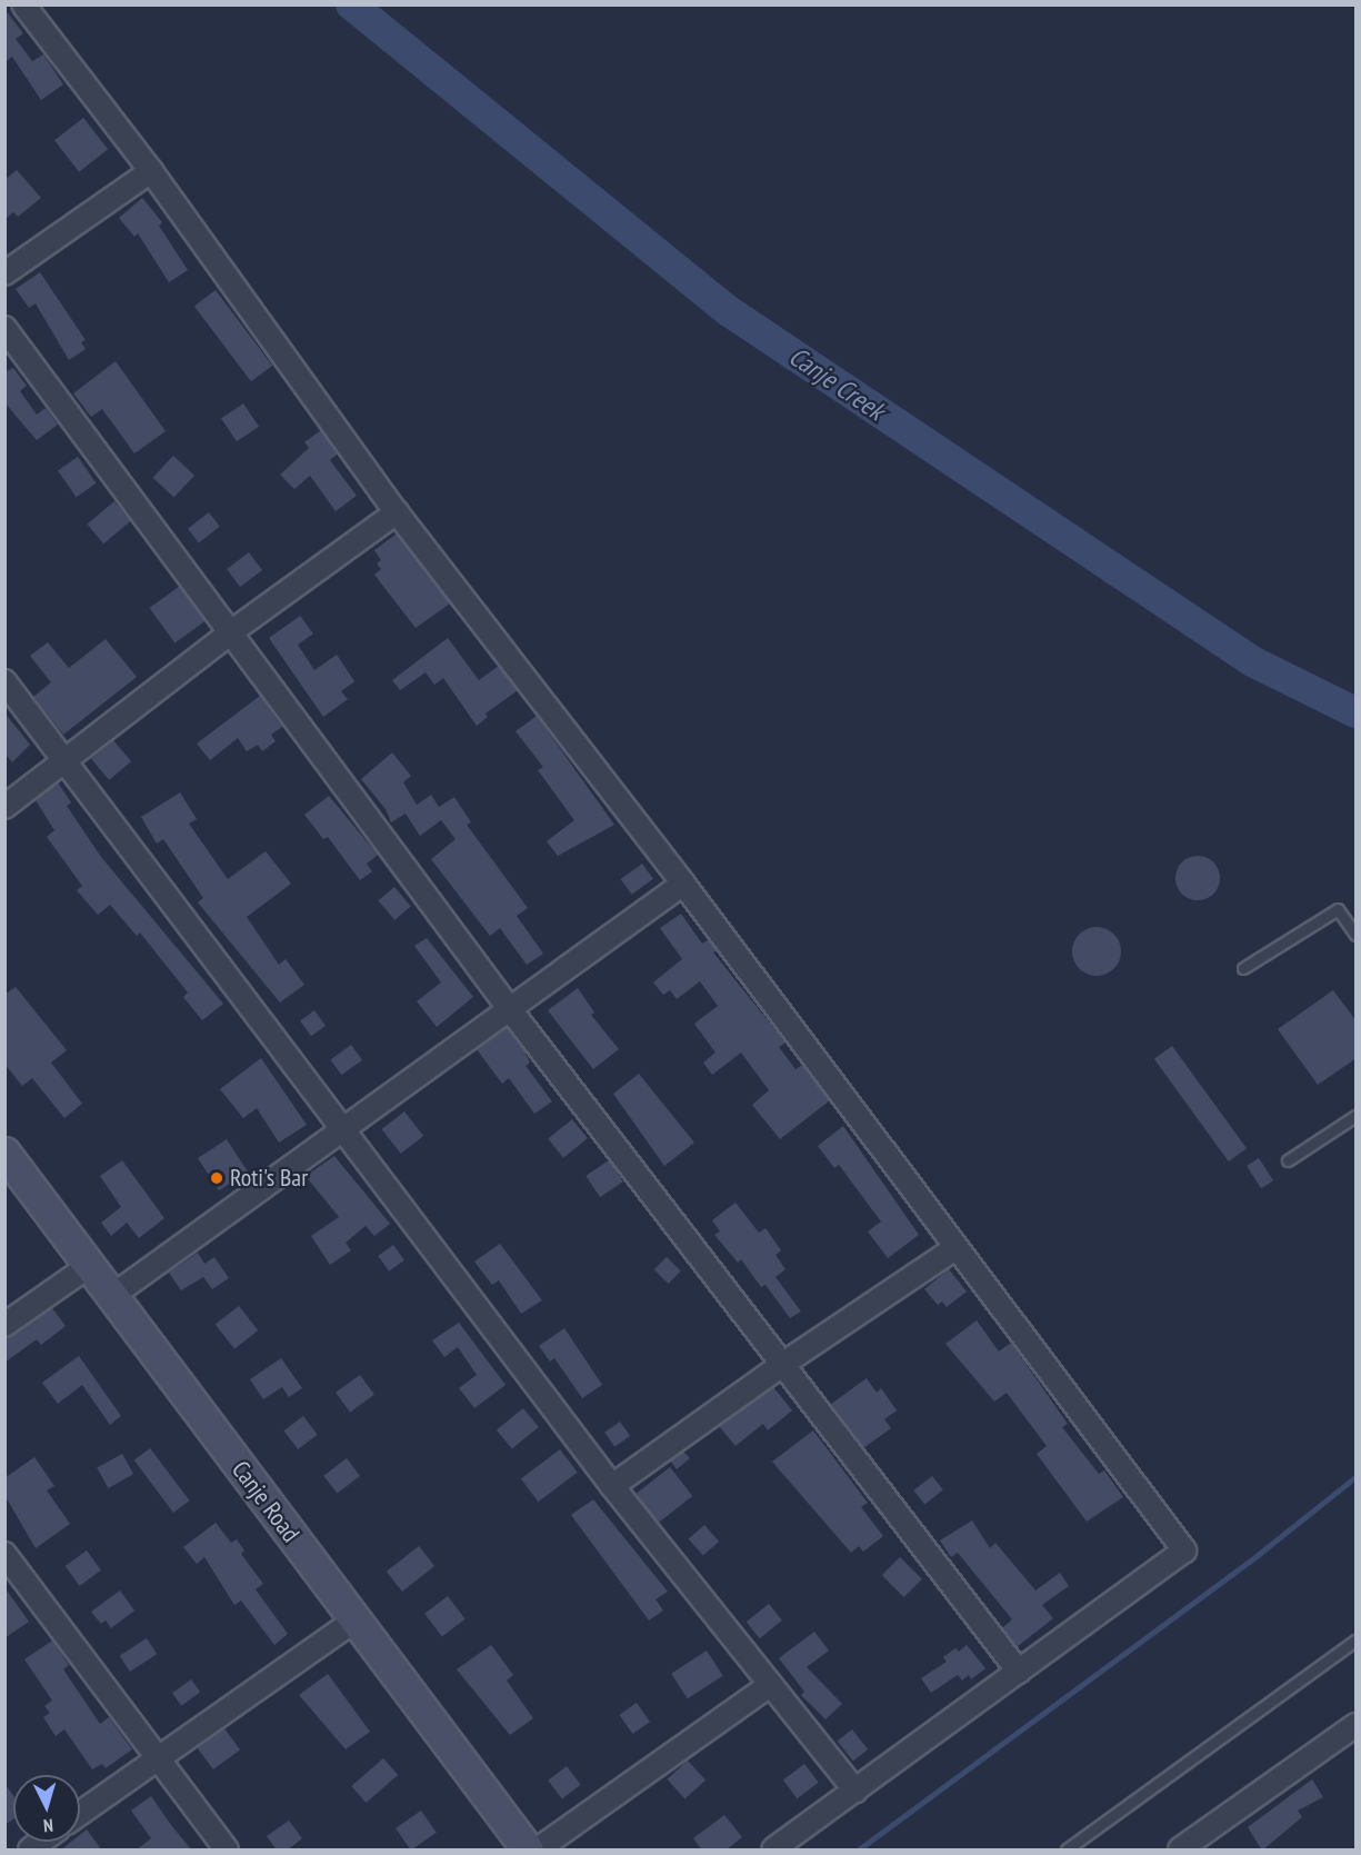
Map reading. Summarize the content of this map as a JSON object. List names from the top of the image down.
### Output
{
  "streets": {
    "street": ["Canje Road"]
  },
  "water": ["Canje Creek"],
  "places": ["Roti's Bar"],
  "north": "bottom"
}
